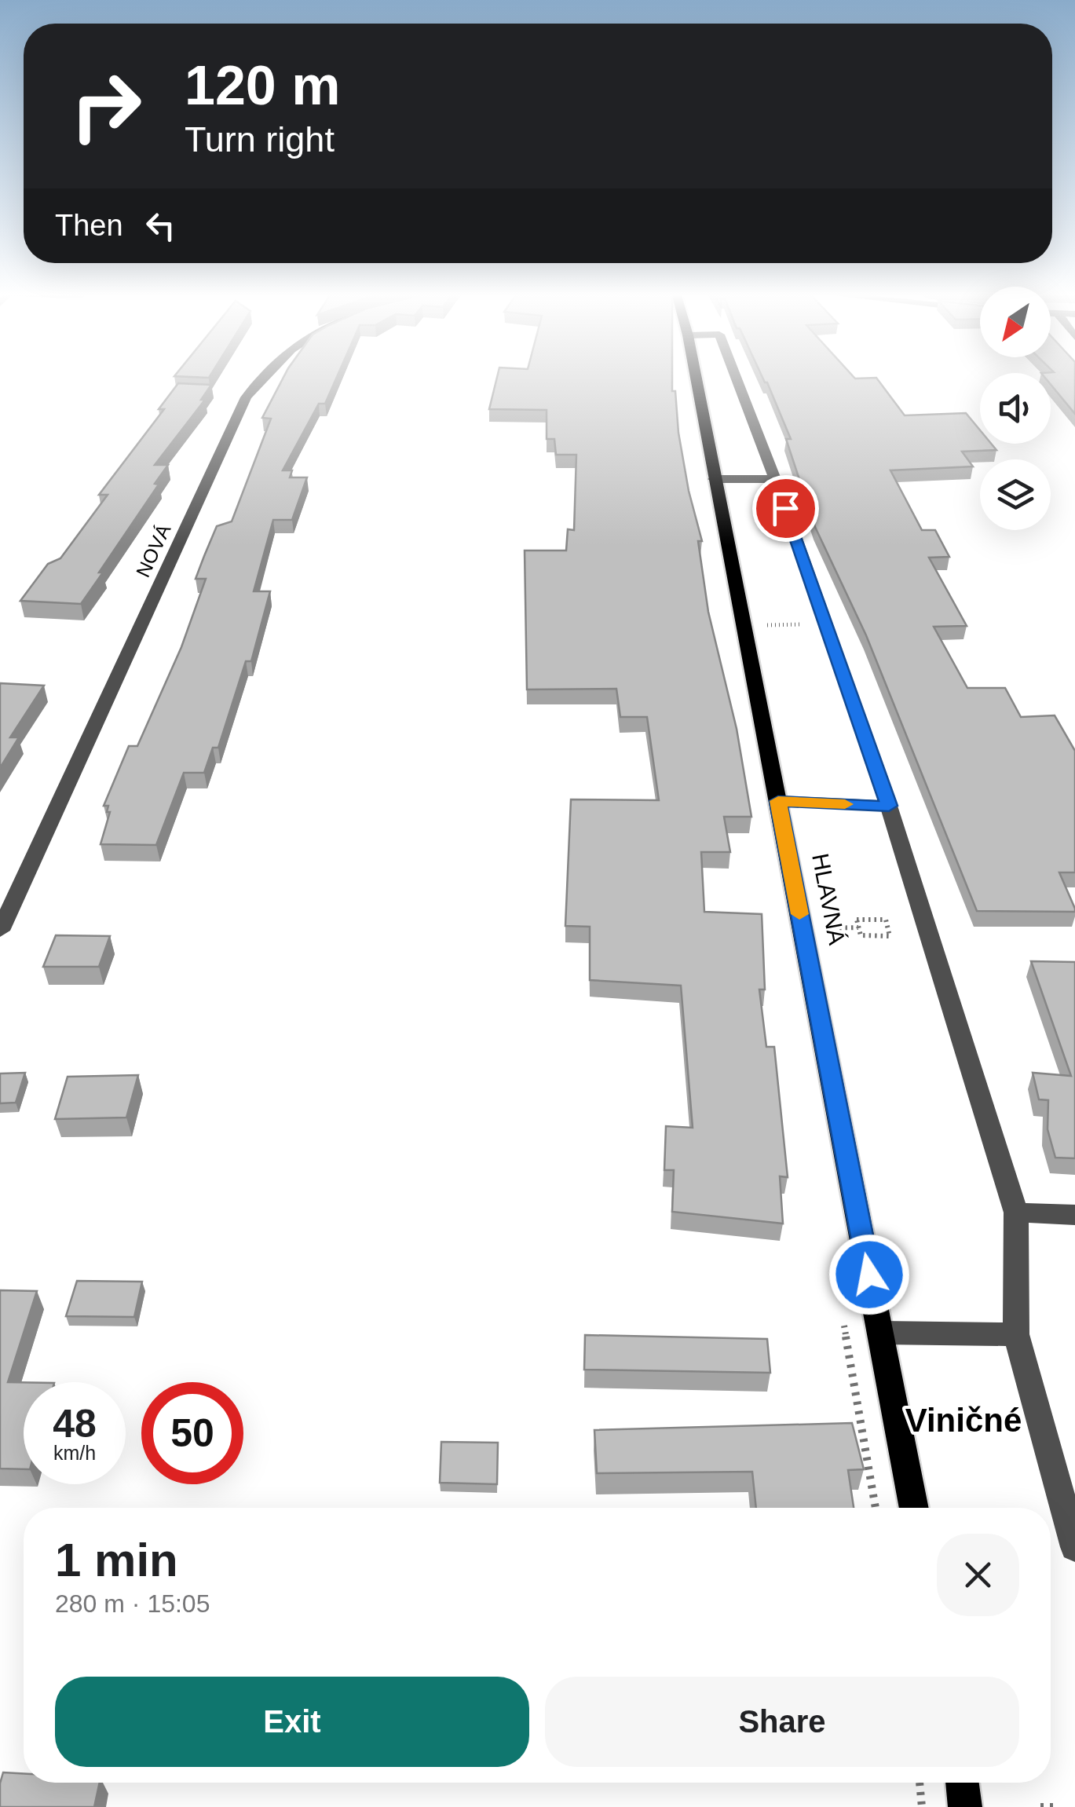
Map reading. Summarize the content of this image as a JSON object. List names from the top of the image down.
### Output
{
  "streets": {
    "main road": ["HLAVNÁ"],
    "street": ["NOVÁ"]
  },
  "districts": ["Viničné"],
  "north": "bottom left",
  "page": {
    "turn": ["120 m", "Turn right"],
    "then": "Then",
    "speed": "48 km/h",
    "limit": "50",
    "heading": ["1 min", "280 m · 15:05"],
    "buttons": ["Exit", "Share"]
  }
}
